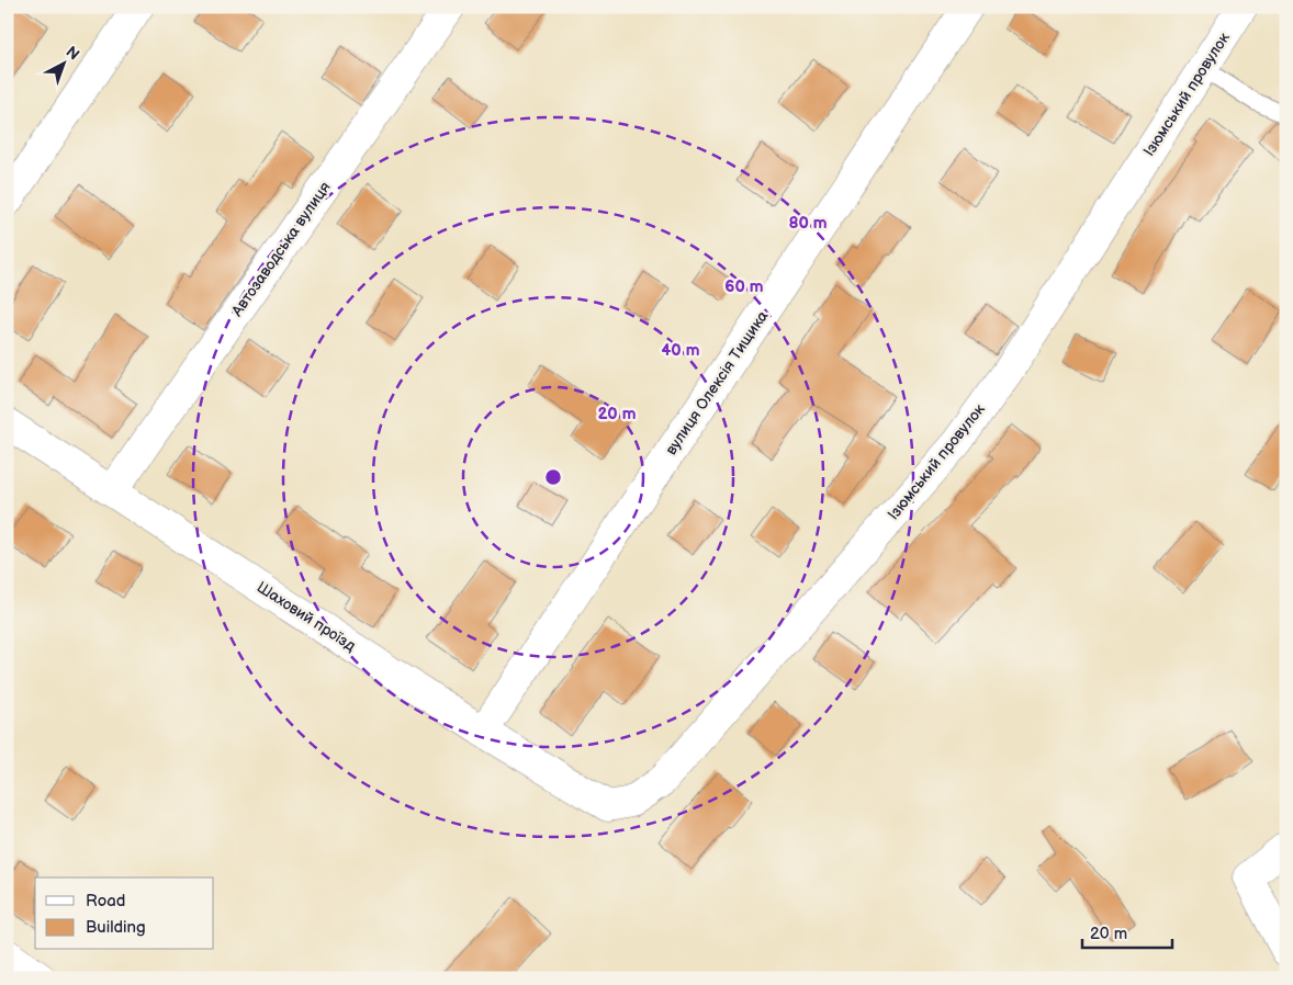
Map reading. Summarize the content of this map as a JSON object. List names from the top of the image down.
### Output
{
  "streets": {
    "street": [
      "Ізюмський провулок",
      "Автозаводська вулиця",
      "вулиця Олексія Тищика",
      "Шаховий проїзд"
    ]
  },
  "crossings": [
    ["Ізюмський провулок", "Шаховий проїзд"],
    ["Автозаводська вулиця", "Шаховий проїзд"],
    ["вулиця Олексія Тищика", "Шаховий проїзд"]
  ],
  "legend": ["Road", "Building"],
  "scale_bar": "20 m",
  "north": "top right",
  "rings": [
    "80 m",
    "60 m",
    "40 m",
    "20 m"
  ]
}
